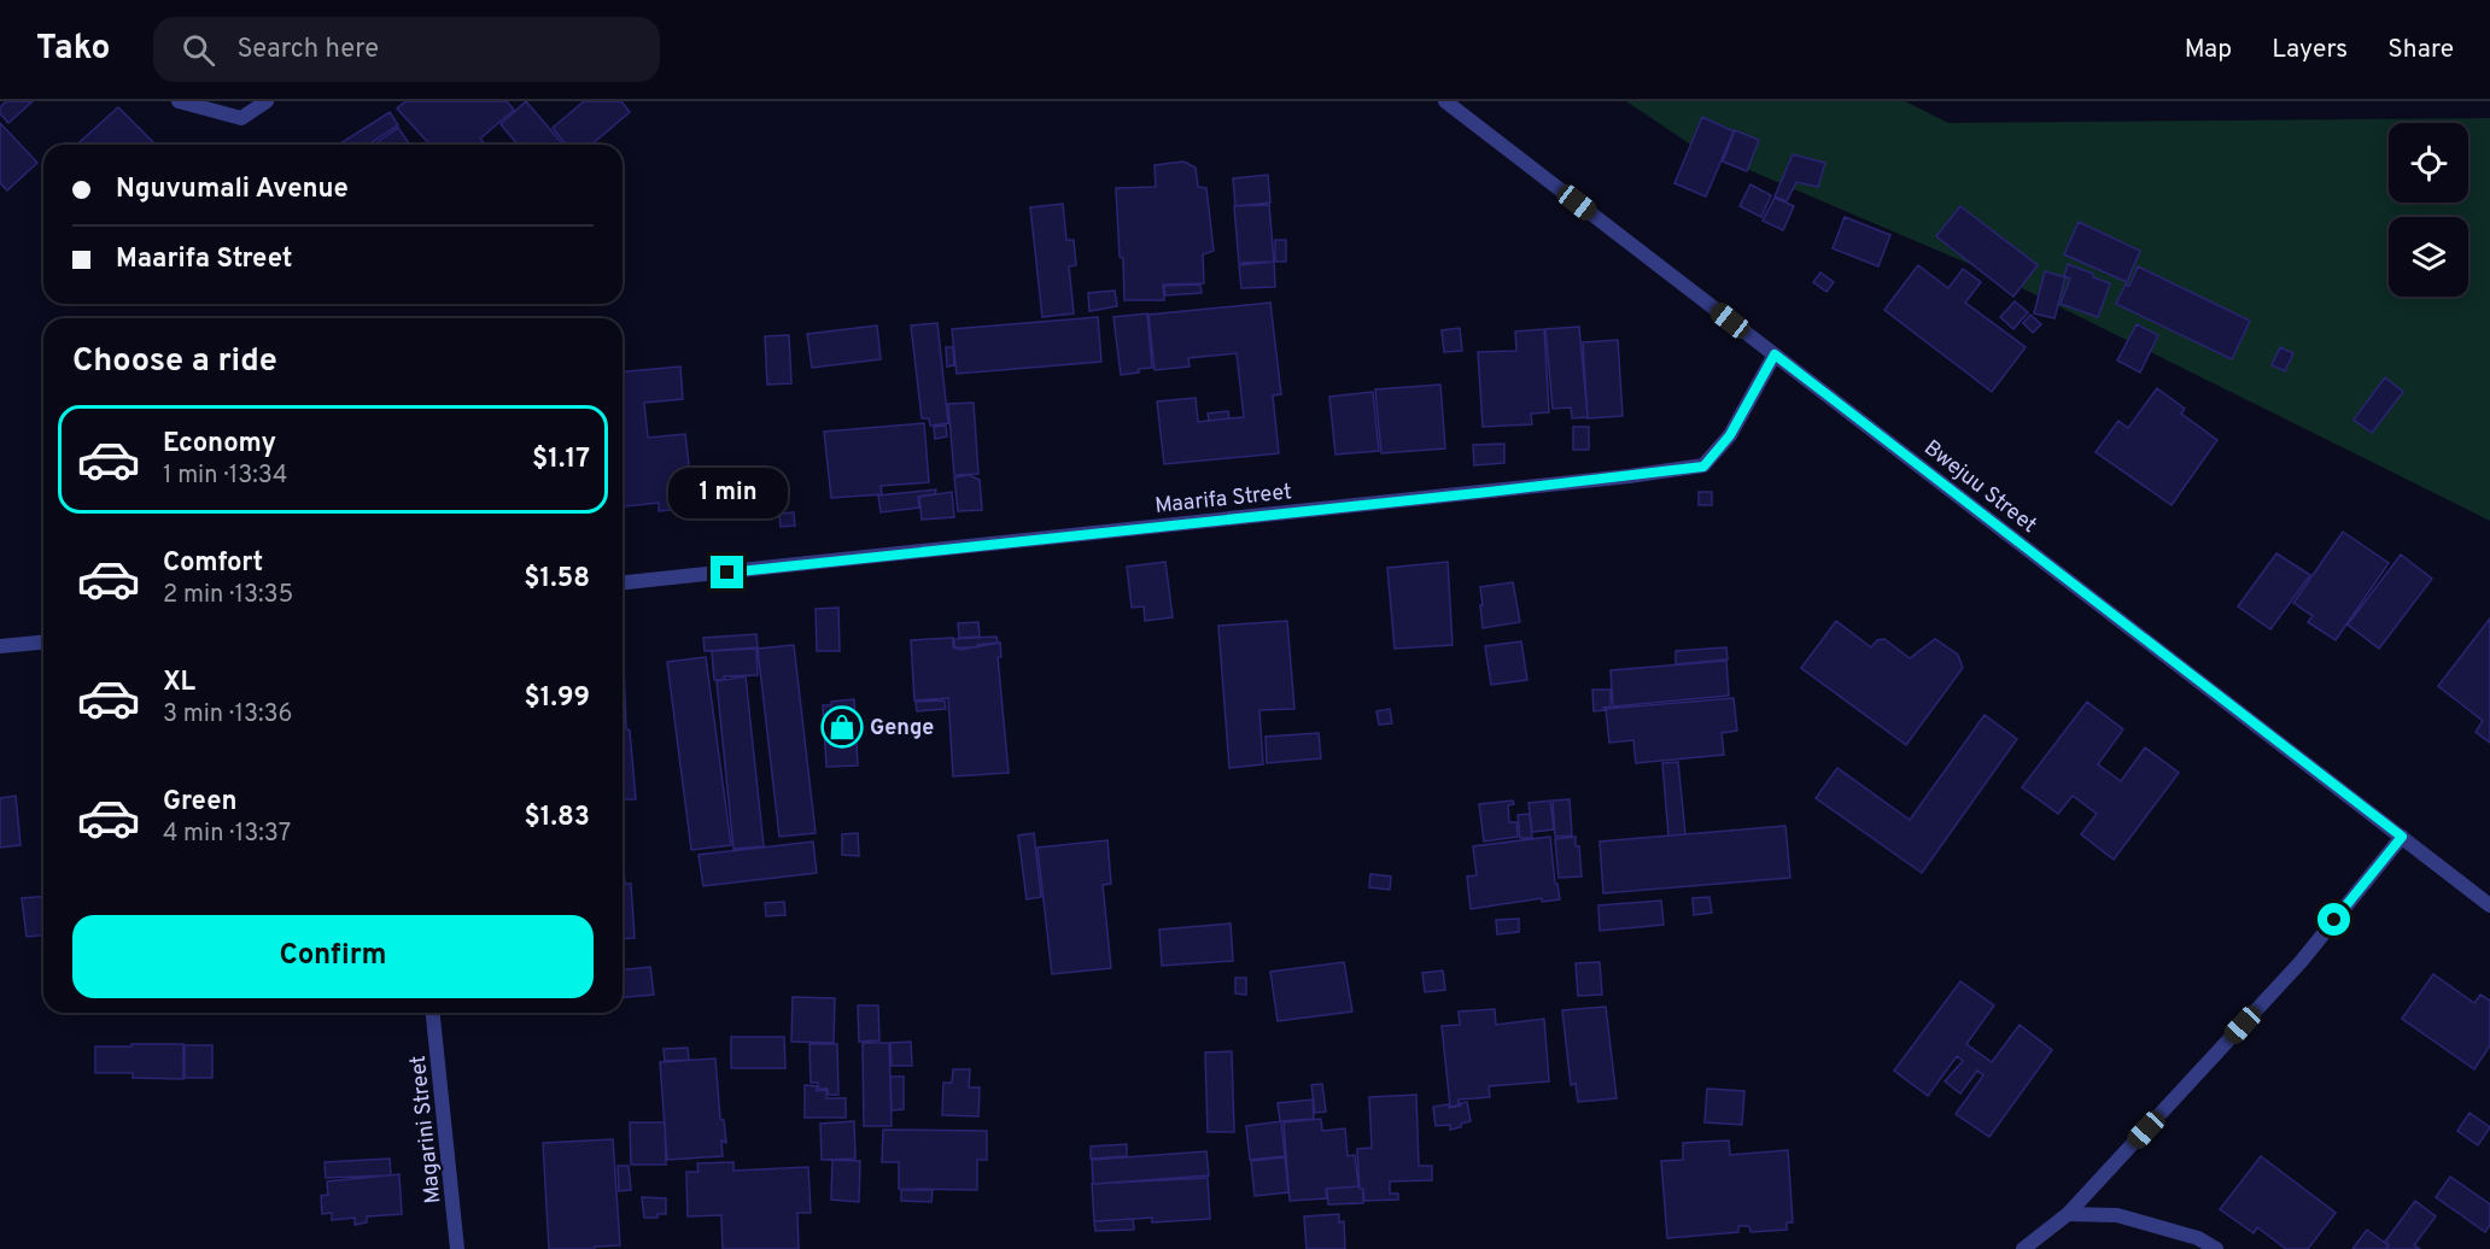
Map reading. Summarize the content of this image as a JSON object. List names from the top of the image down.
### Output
{
  "streets": {
    "street": ["Bwejuu Street", "Maarifa Street", "Magarini Street"]
  },
  "crossings": [
    ["Bwejuu Street", "Maarifa Street"]
  ],
  "places": {
    "shop": ["Genge"]
  },
  "page": {
    "header": "Tako",
    "search": "Search here",
    "nav": ["Map", "Layers", "Share"],
    "banner": ["Nguvumali Avenue", "Maarifa Street"],
    "heading": "Choose a ride",
    "list": [
      {
        "name": "Economy",
        "note": "1 min · 13:34",
        "value": "$1.17"
      },
      {
        "name": "Comfort",
        "note": "2 min · 13:35",
        "value": "$1.58"
      },
      {
        "name": "XL",
        "note": "3 min · 13:36",
        "value": "$1.99"
      },
      {
        "name": "Green",
        "note": "4 min · 13:37",
        "value": "$1.83"
      }
    ],
    "bubble": "1 min",
    "buttons": "Confirm"
  }
}
